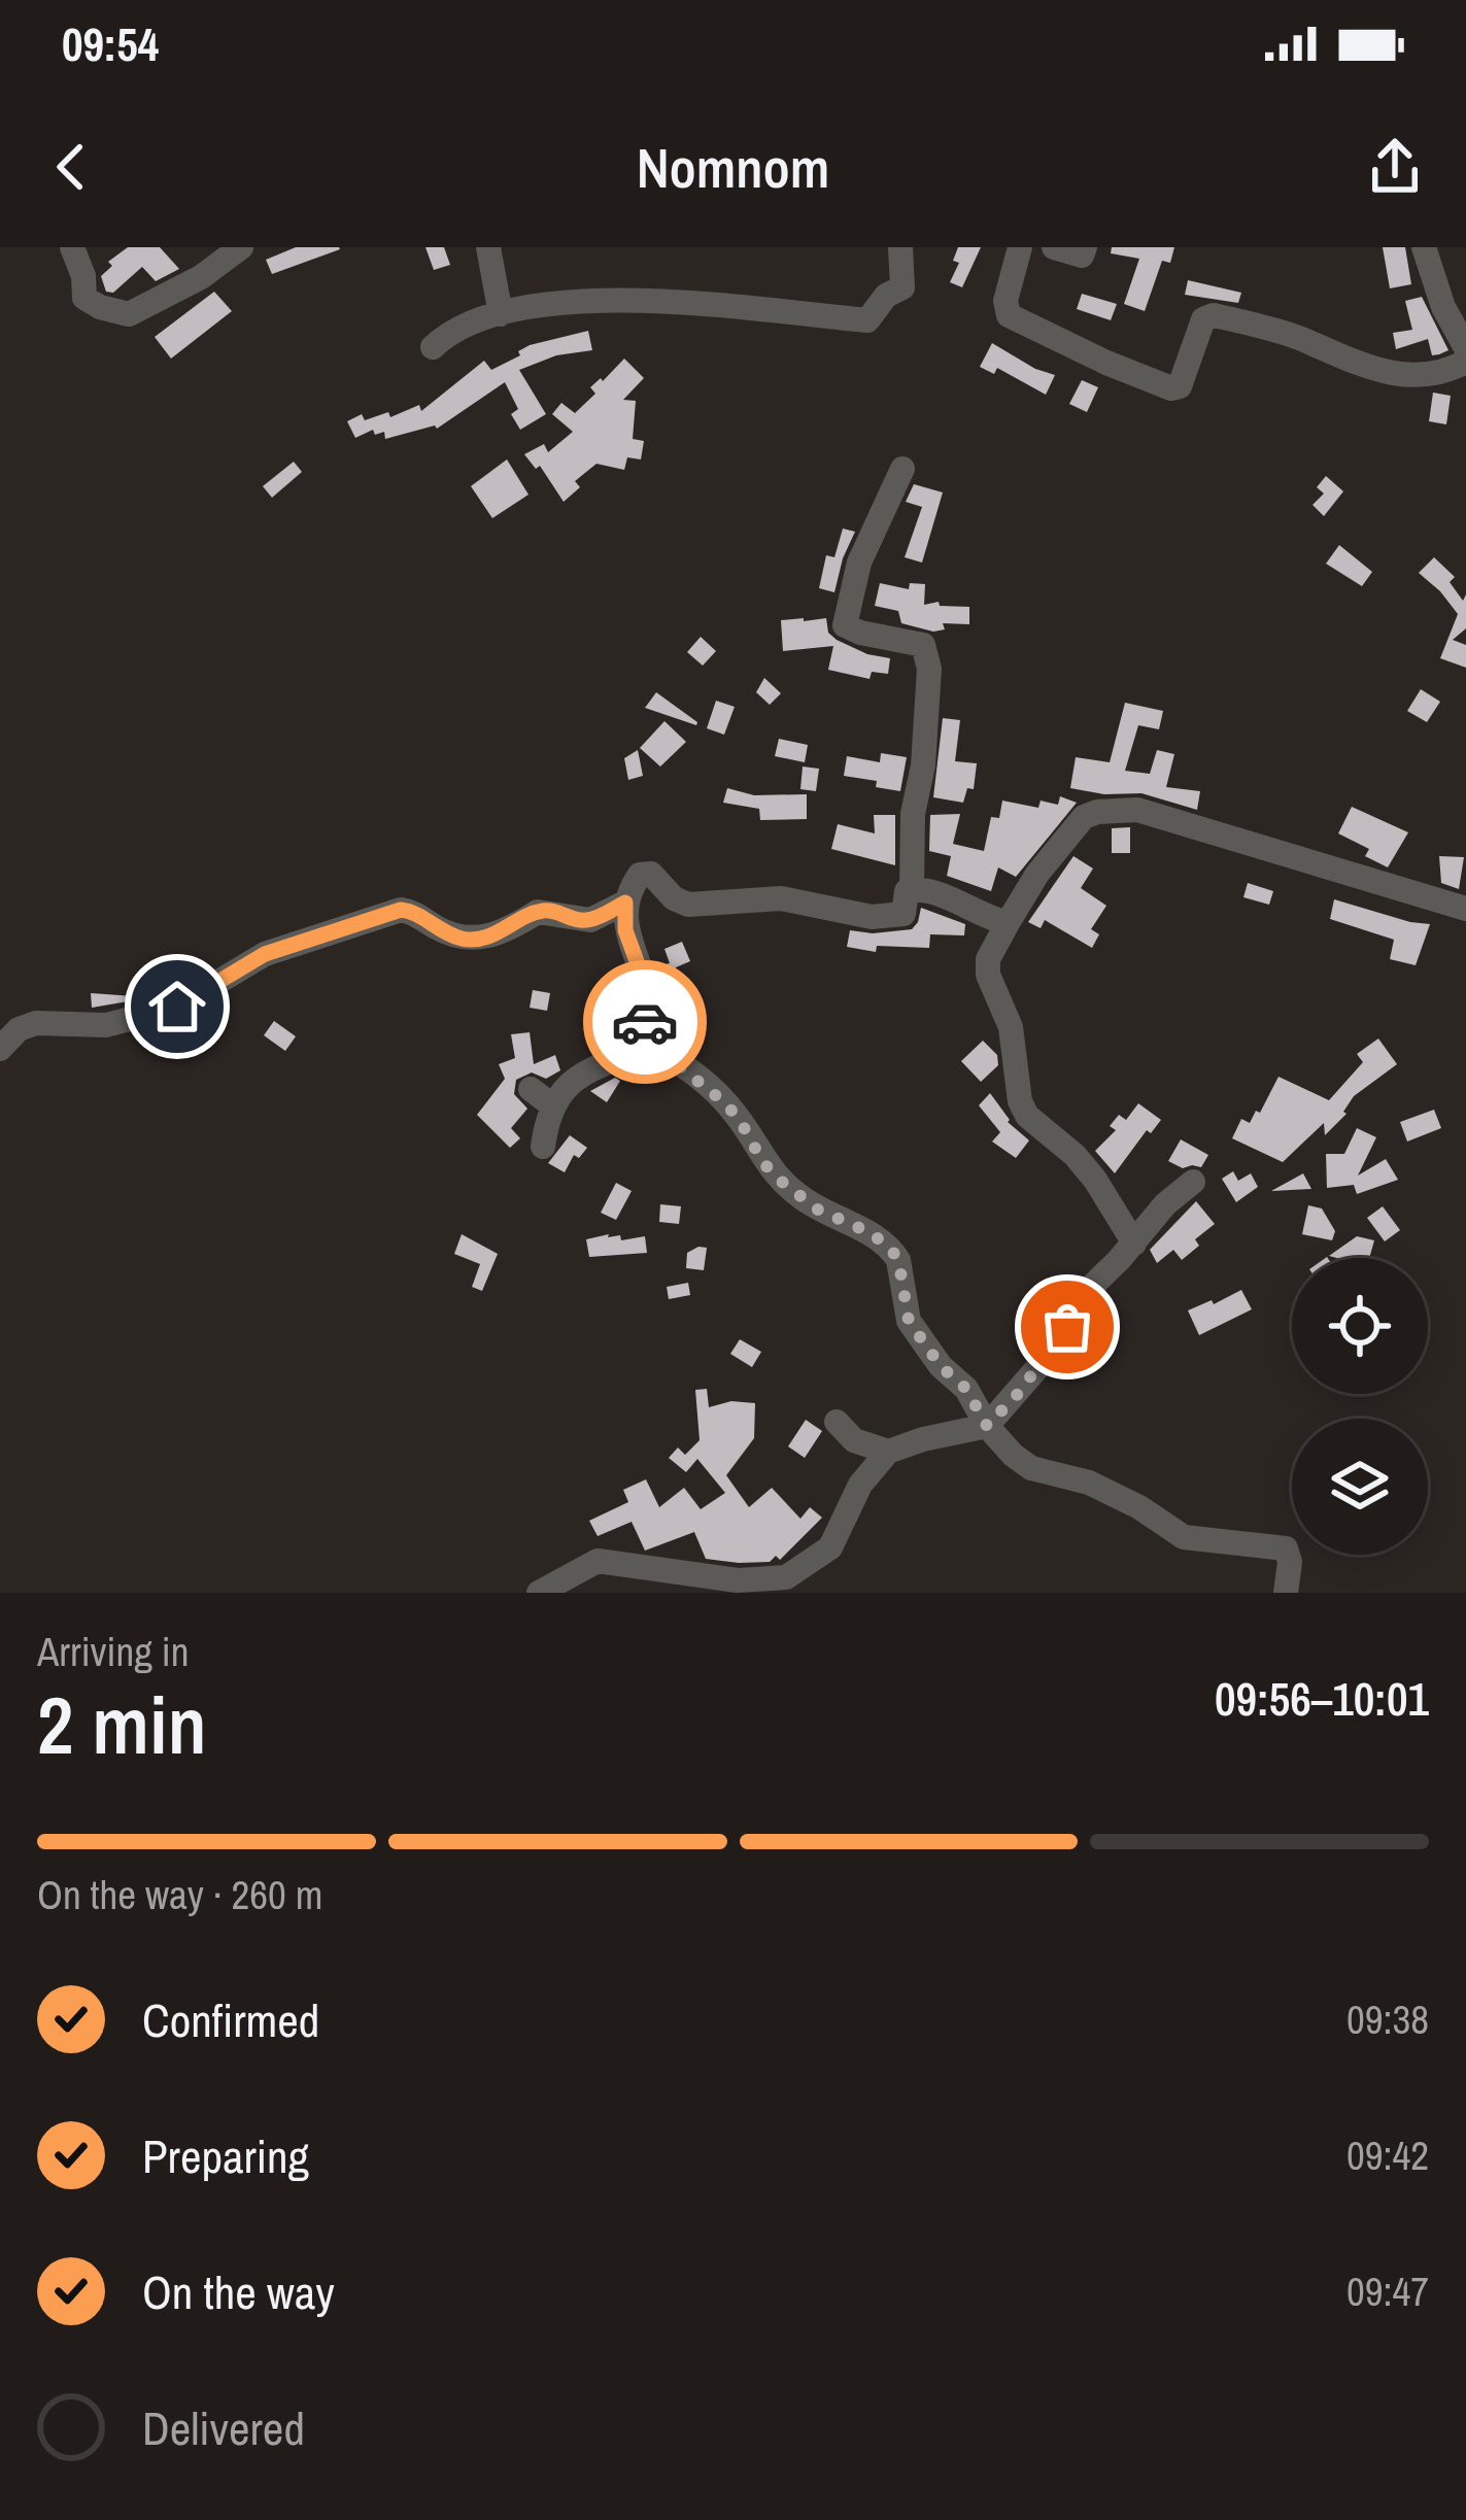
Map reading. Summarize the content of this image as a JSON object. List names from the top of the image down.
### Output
{
  "page": {
    "status": "09:54",
    "header": "Nomnom",
    "heading": ["2 min", "Arriving in", "09:56–10:01"],
    "bar": "On the way · 260 m",
    "list": [
      ["Confirmed", "09:38"],
      ["Preparing", "09:42"],
      ["On the way", "09:47"],
      "Delivered"
    ]
  }
}
